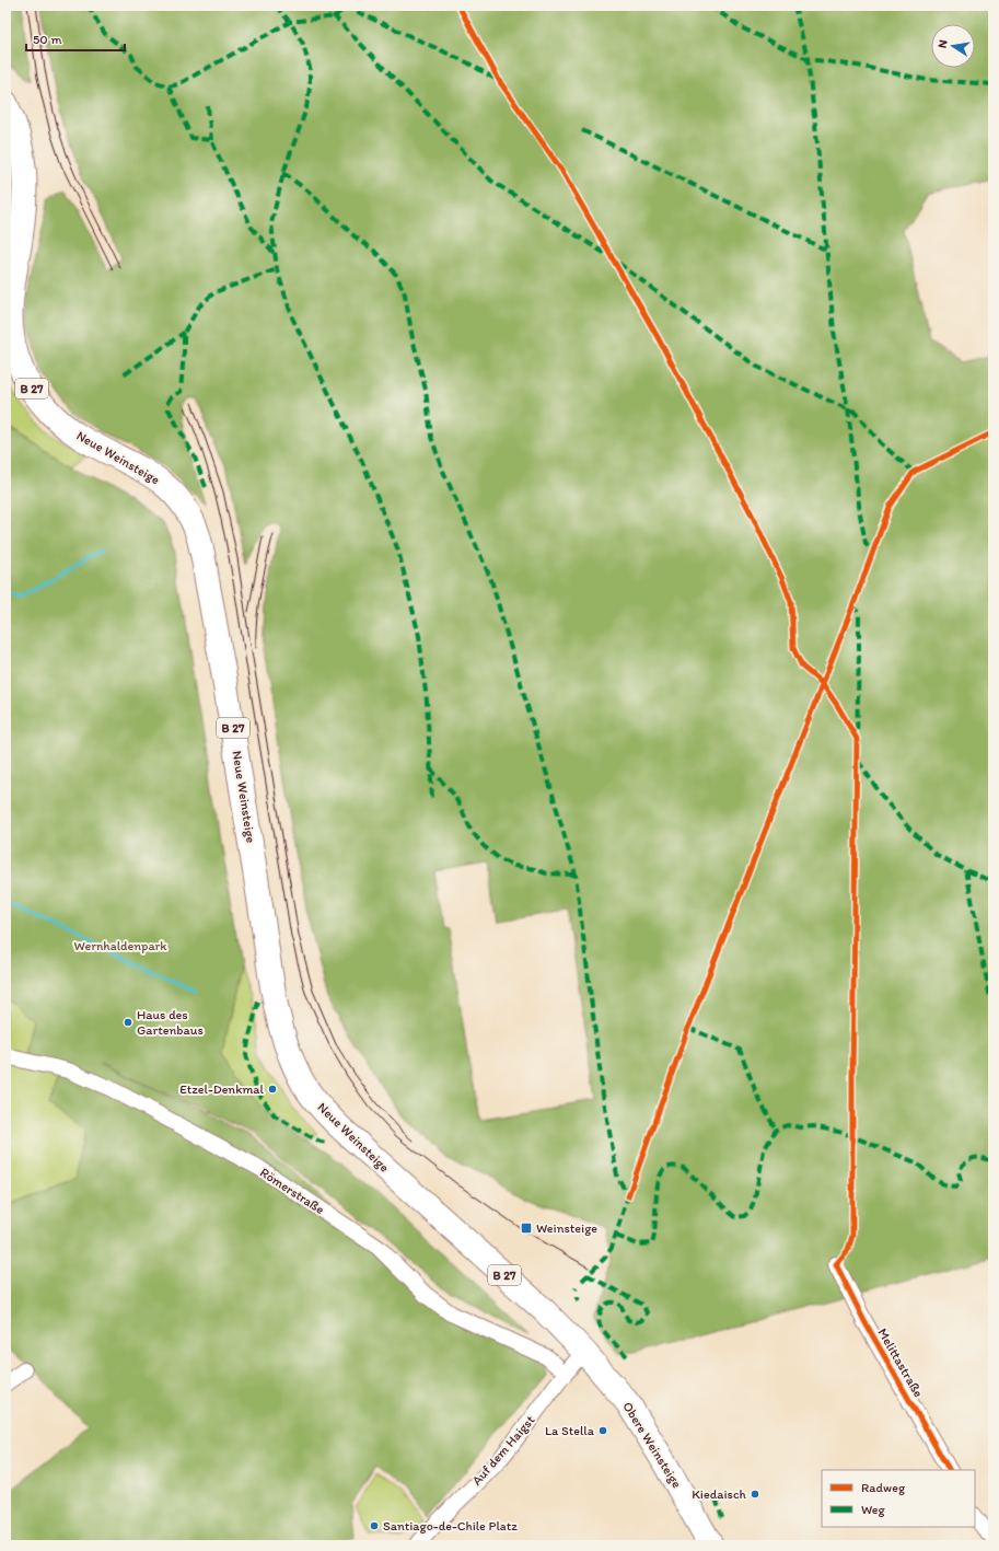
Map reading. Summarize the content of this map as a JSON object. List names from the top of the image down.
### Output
{
  "streets": {
    "main road": ["B 27", "Neue Weinsteige", "Obere Weinsteige"],
    "street": ["Römerstraße", "Melittastraße", "Auf dem Haigst"]
  },
  "crossings": [
    ["Neue Weinsteige", "Obere Weinsteige"],
    ["Neue Weinsteige", "Auf dem Haigst"],
    ["Obere Weinsteige", "Auf dem Haigst"]
  ],
  "parks": ["Wernhaldenpark"],
  "places": {
    "other": [
      "Haus des Gartenbaus",
      "Etzel-Denkmal",
      "La Stella",
      "Kiedaisch",
      "Santiago-de-Chile Platz"
    ],
    "transit": ["Weinsteige"]
  },
  "legend": ["Radweg", "Weg"],
  "scale_bar": "50 m",
  "north": "left"
}
